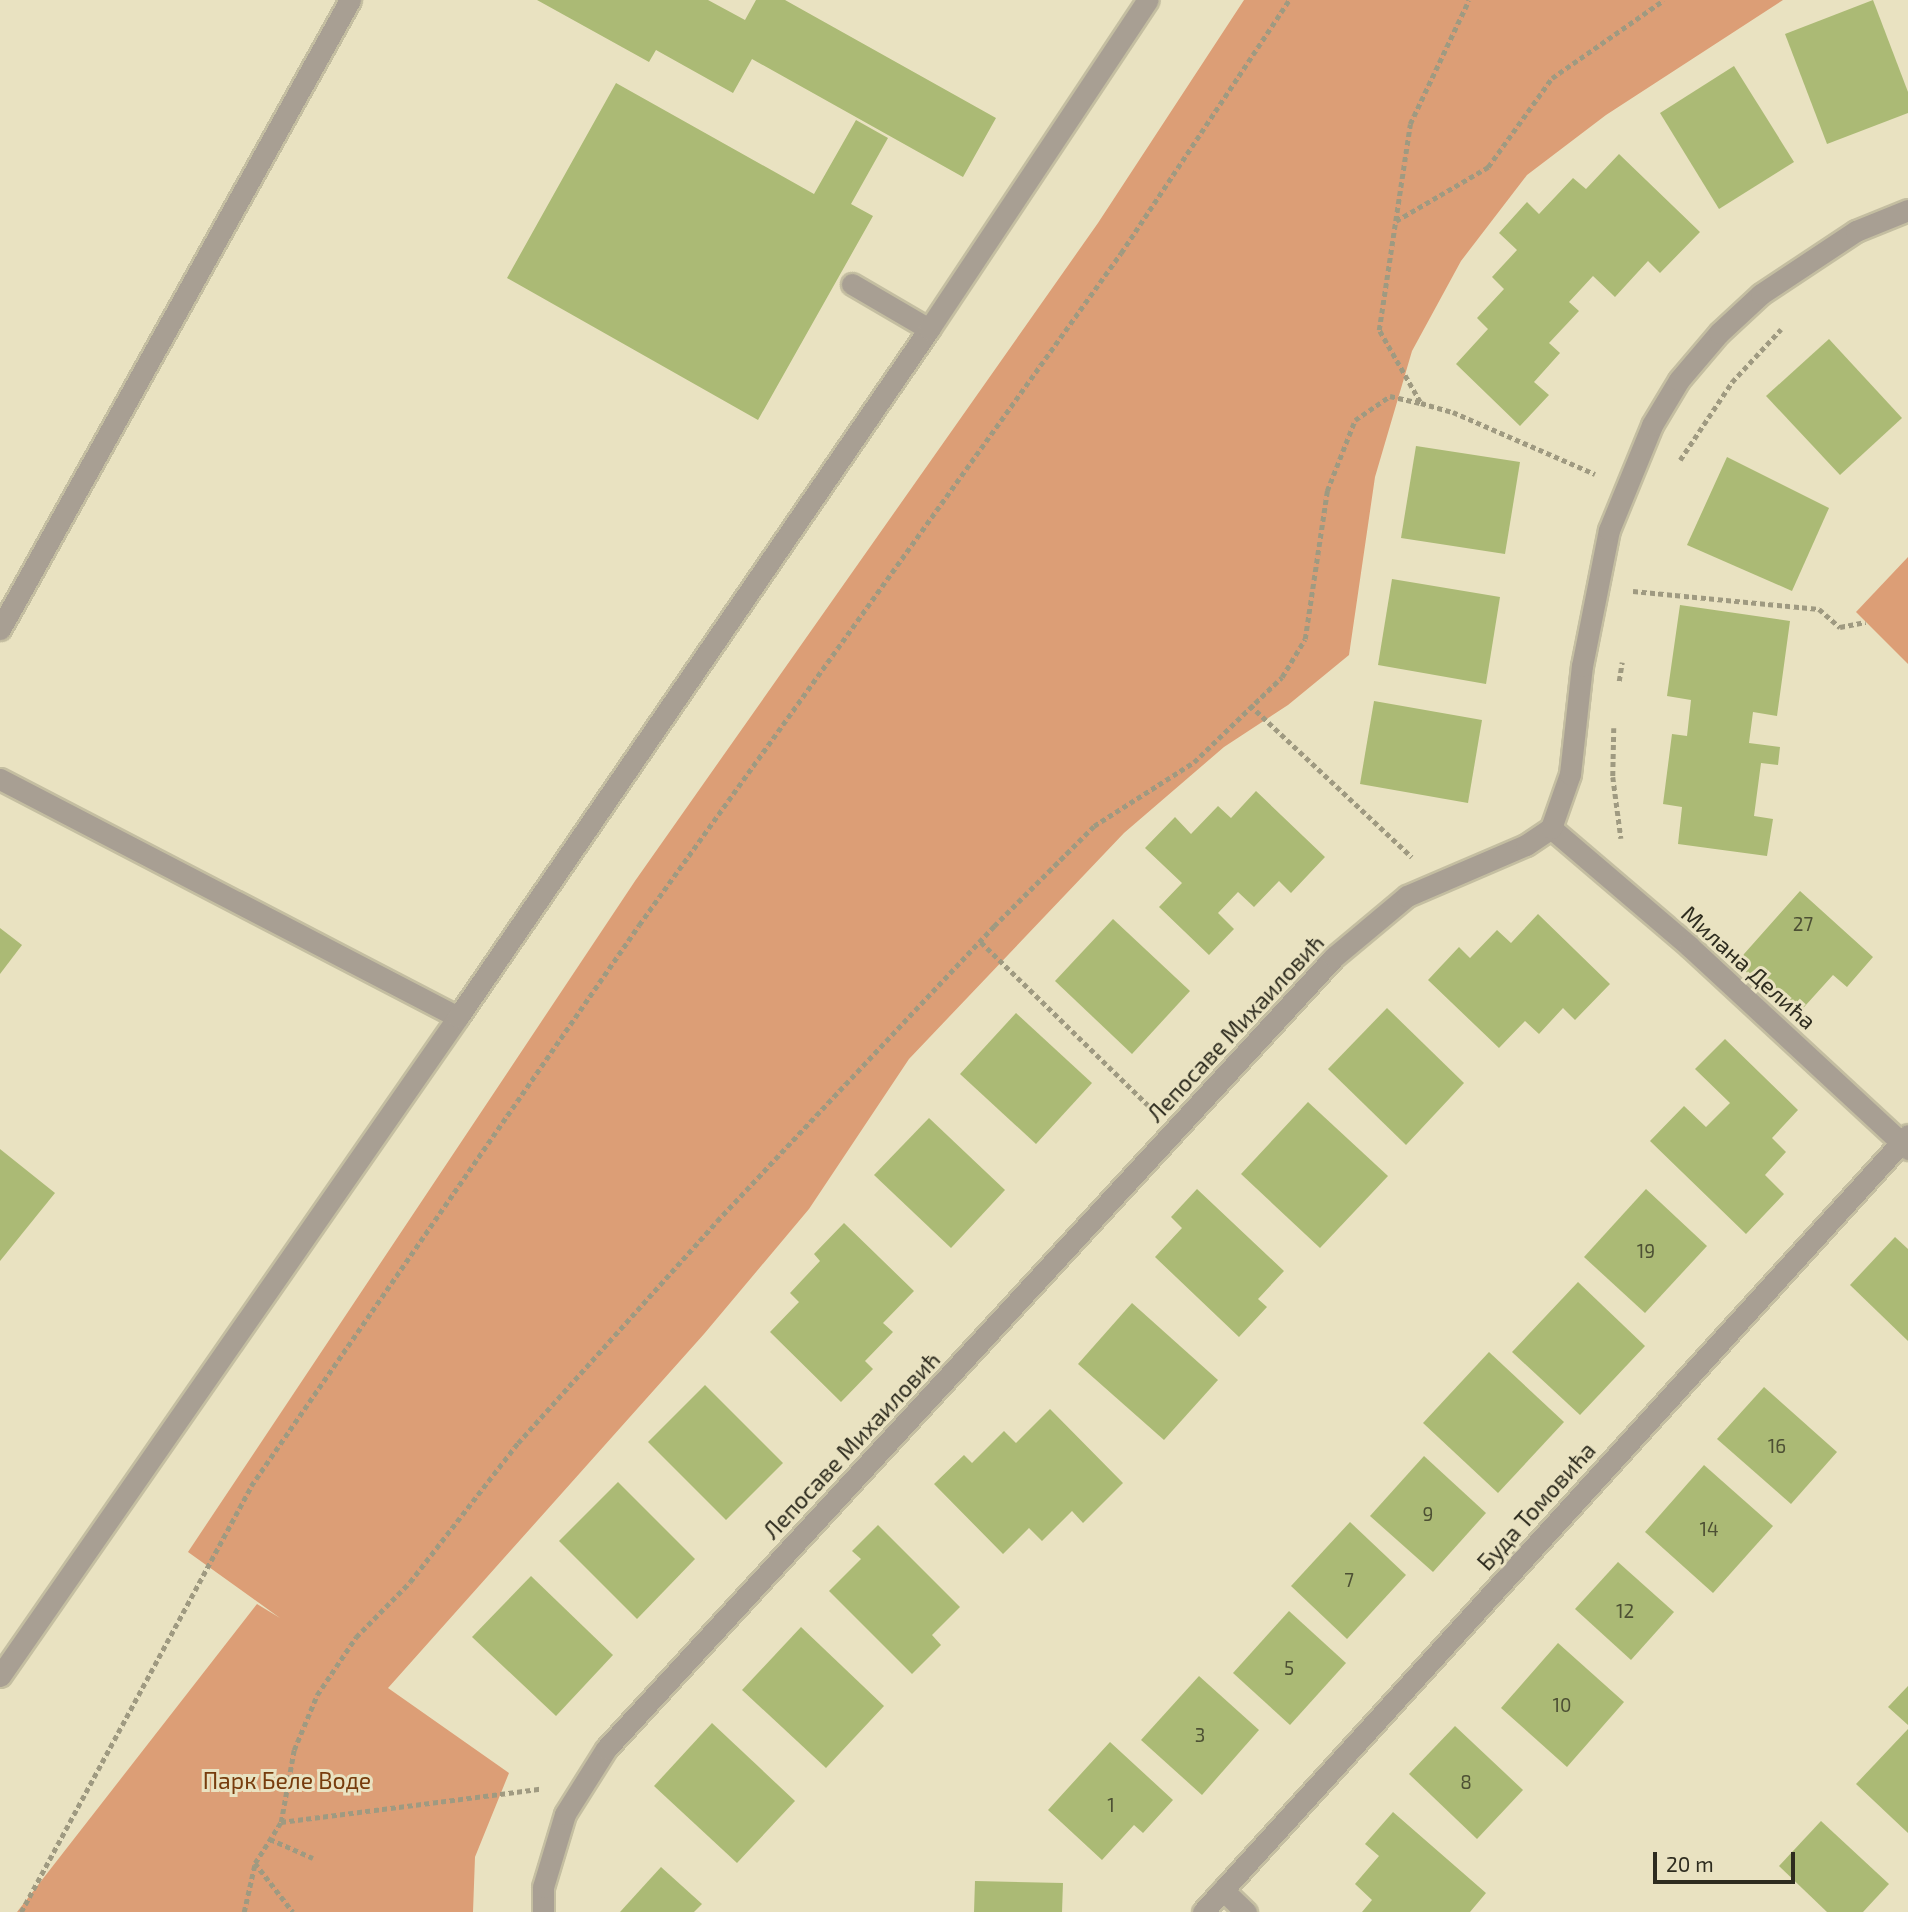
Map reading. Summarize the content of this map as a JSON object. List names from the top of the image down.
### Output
{
  "streets": {
    "street": ["Милана Делића", "Лепосаве Михаиловић", "Буда Томовића"]
  },
  "crossings": [
    ["Милана Делића", "Лепосаве Михаиловић"],
    ["Милана Делића", "Буда Томовића"]
  ],
  "parks": ["Парк Беле Воде"],
  "house_numbers": [
    "27",
    "19",
    "16",
    "9",
    "14",
    "7",
    "12",
    "5",
    "10",
    "3",
    "8",
    "1"
  ],
  "scale_bar": "20 m"
}
